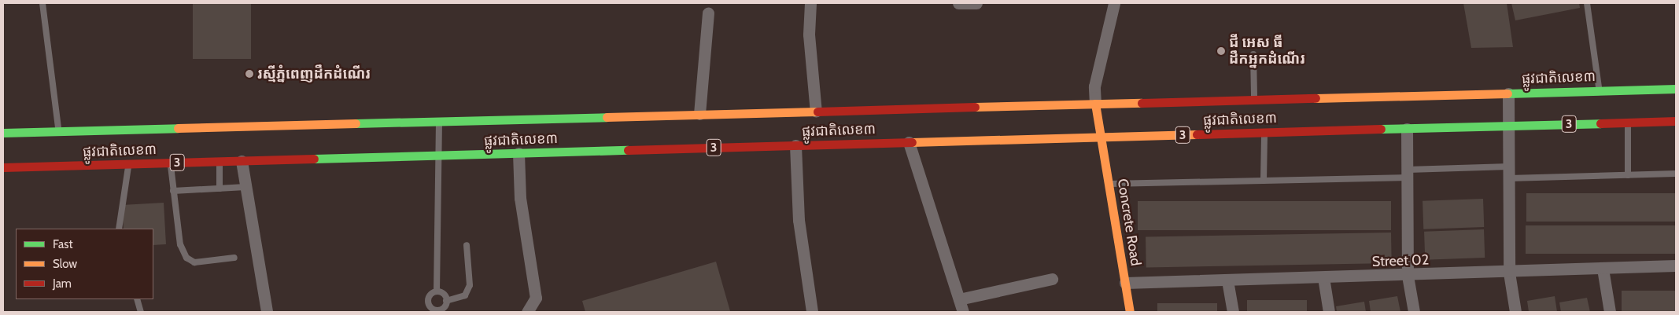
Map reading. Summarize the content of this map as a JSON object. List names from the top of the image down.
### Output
{
  "streets": {
    "main road": ["ផ្លូវជាតិលេខ៣", "3", "Concrete Road"],
    "street": ["Street 02"]
  },
  "crossings": [
    ["ផ្លូវជាតិលេខ៣", "Concrete Road"],
    ["Concrete Road", "Street 02"]
  ],
  "places": ["ជី អេស ធី ដឹកអ្នកដំណើរ", "រស្មីភ្នំពេញដឹកដំណើរ"],
  "legend": ["Fast", "Slow", "Jam"]
}
